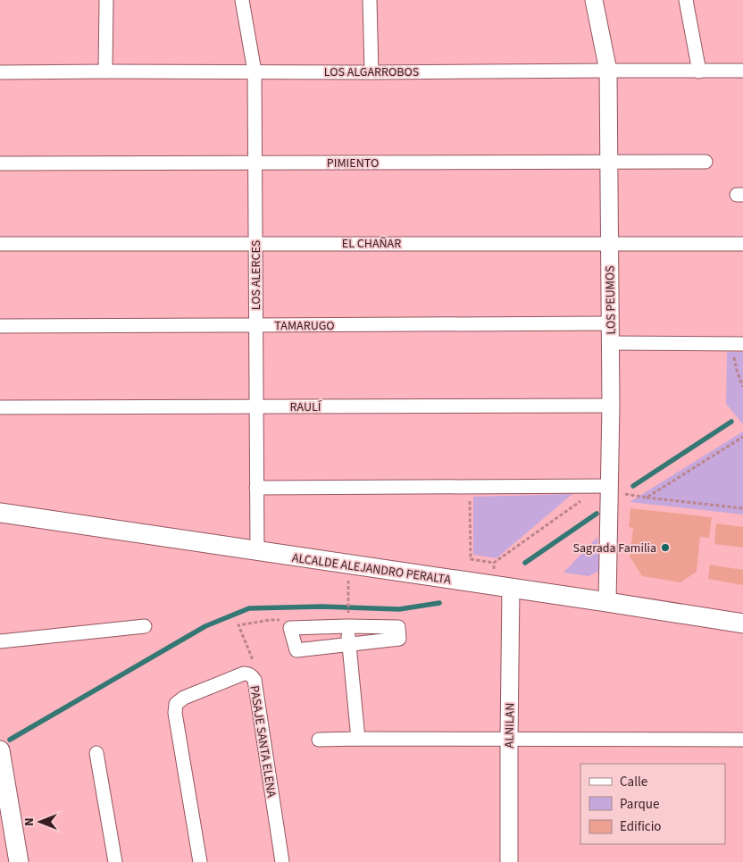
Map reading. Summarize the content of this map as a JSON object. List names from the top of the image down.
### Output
{
  "streets": {
    "main road": ["ALCALDE ALEJANDRO PERALTA"],
    "street": [
      "LOS ALGARROBOS",
      "PIMIENTO",
      "EL CHAÑAR",
      "LOS ALERCES",
      "LOS PEUMOS",
      "TAMARUGO",
      "RAULÍ",
      "ALNILAN",
      "PASAJE SANTA ELENA"
    ]
  },
  "crossings": [
    ["LOS ALGARROBOS", "LOS ALERCES"],
    ["LOS ALGARROBOS", "LOS PEUMOS"],
    ["PIMIENTO", "LOS ALERCES"],
    ["PIMIENTO", "LOS PEUMOS"],
    ["EL CHAÑAR", "LOS ALERCES"],
    ["EL CHAÑAR", "LOS PEUMOS"],
    ["LOS ALERCES", "TAMARUGO"],
    ["LOS ALERCES", "RAULÍ"],
    ["LOS ALERCES", "ALCALDE ALEJANDRO PERALTA"],
    ["LOS PEUMOS", "TAMARUGO"],
    ["LOS PEUMOS", "RAULÍ"],
    ["LOS PEUMOS", "ALCALDE ALEJANDRO PERALTA"],
    ["ALCALDE ALEJANDRO PERALTA", "ALNILAN"]
  ],
  "places": ["Sagrada Familia"],
  "legend": ["Calle", "Parque", "Edificio"],
  "north": "left"
}
